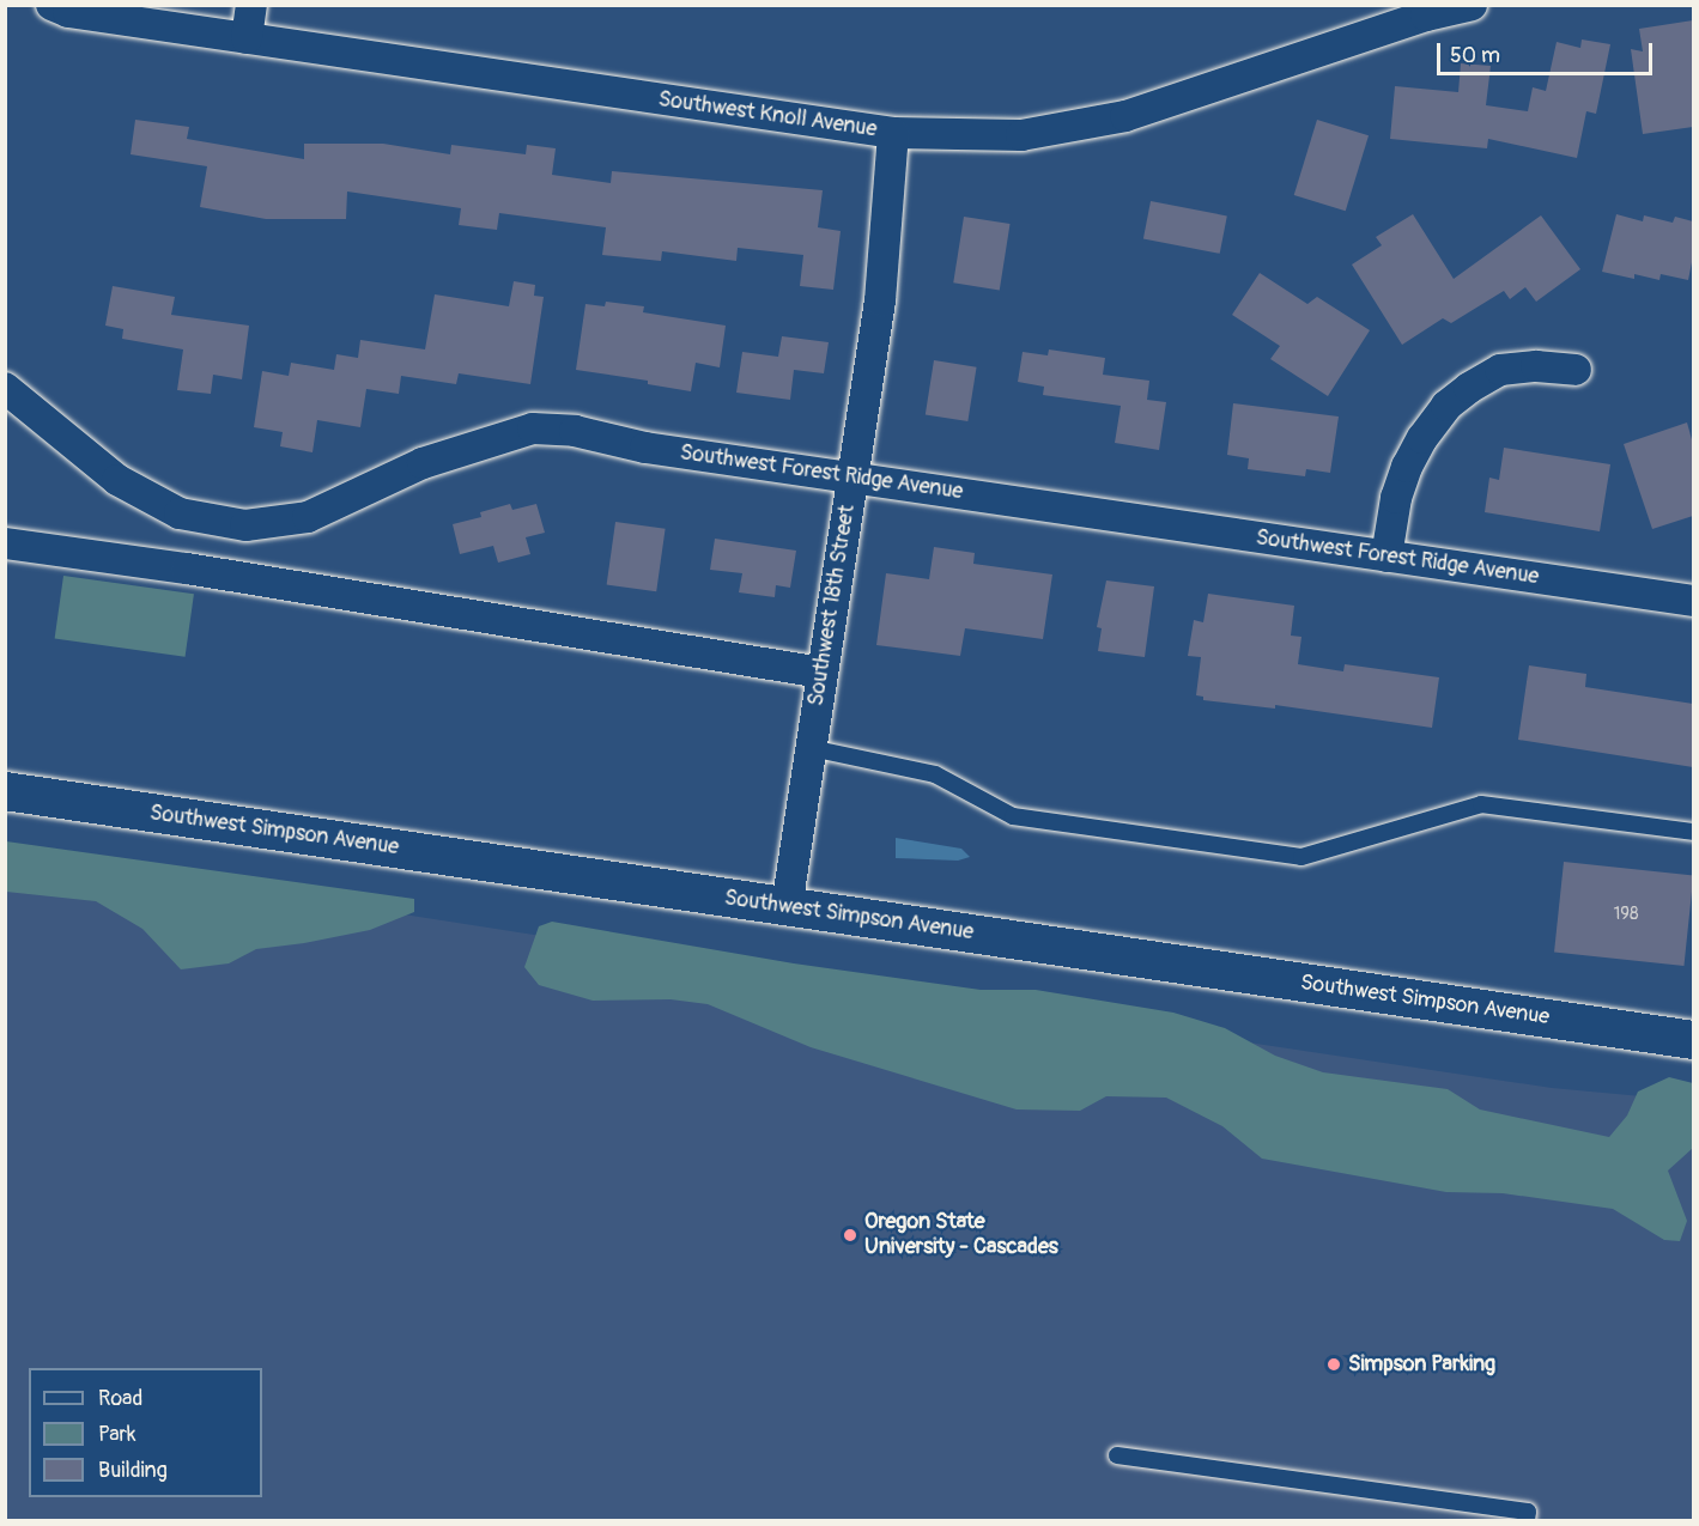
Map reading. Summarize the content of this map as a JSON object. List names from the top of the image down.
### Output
{
  "streets": {
    "street": [
      "Southwest Knoll Avenue",
      "Southwest Forest Ridge Avenue",
      "Southwest 18th Street",
      "Southwest Simpson Avenue"
    ]
  },
  "crossings": [
    ["Southwest Knoll Avenue", "Southwest 18th Street"],
    ["Southwest Forest Ridge Avenue", "Southwest 18th Street"],
    ["Southwest 18th Street", "Southwest Simpson Avenue"]
  ],
  "places": ["Oregon State University - Cascades", "Simpson Parking"],
  "house_numbers": ["198"],
  "legend": ["Road", "Park", "Building"],
  "scale_bar": "50 m"
}
